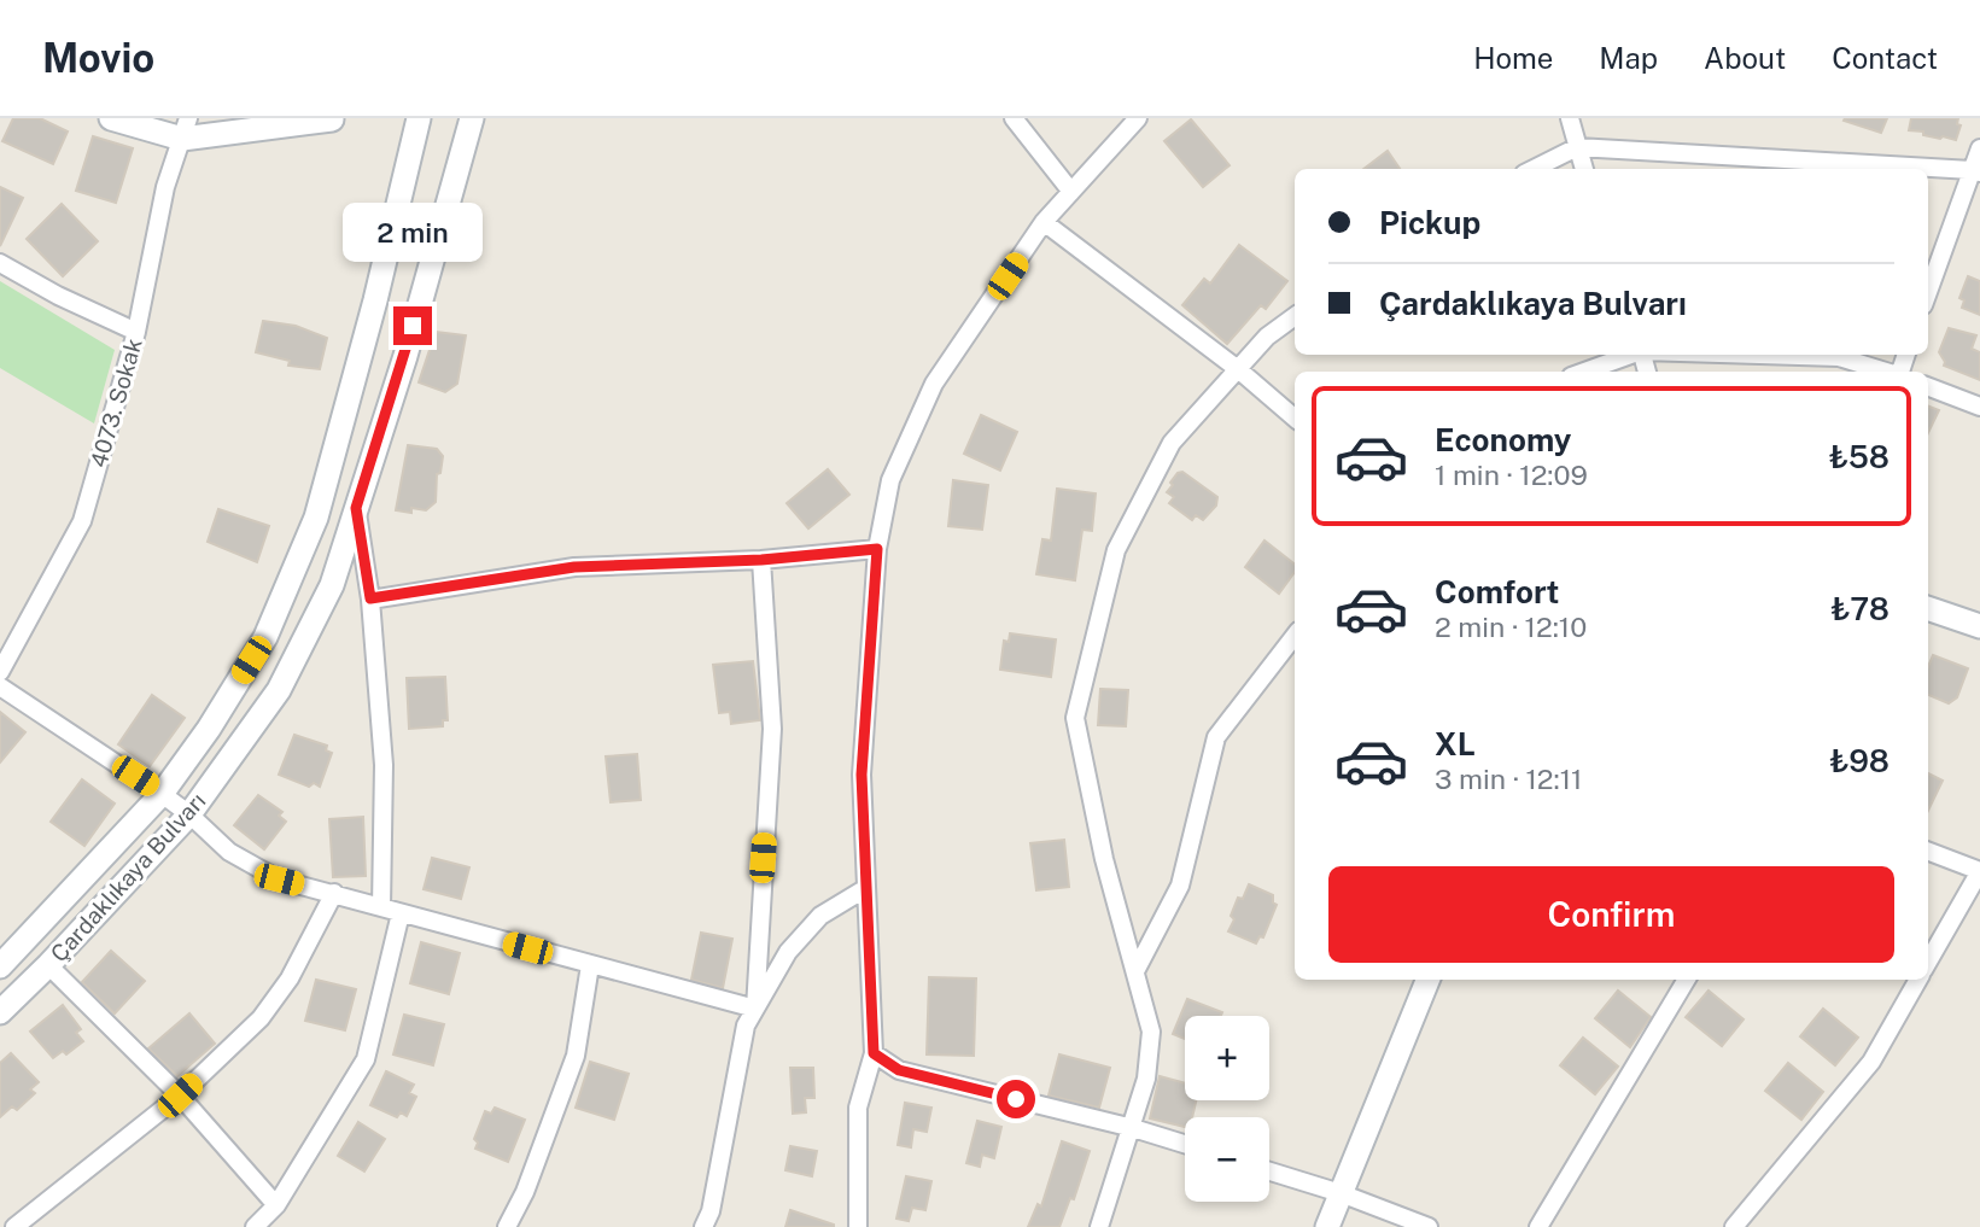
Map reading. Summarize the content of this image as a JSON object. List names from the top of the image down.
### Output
{
  "streets": {
    "main road": ["Çardaklıkaya Bulvarı"],
    "street": ["4073. Sokak"]
  },
  "page": {
    "header": "Movio",
    "nav": [
      "Home",
      "Map",
      "About",
      "Contact"
    ],
    "banner": ["Pickup", "Çardaklıkaya Bulvarı"],
    "bubble": "2 min",
    "list": [
      {
        "name": "Economy",
        "note": "1 min · 12:09",
        "value": "₺58"
      },
      {
        "name": "Comfort",
        "note": "2 min · 12:10",
        "value": "₺78"
      },
      {
        "name": "XL",
        "note": "3 min · 12:11",
        "value": "₺98"
      }
    ],
    "buttons": "Confirm",
    "map_buttons": ["+", "−"]
  }
}
